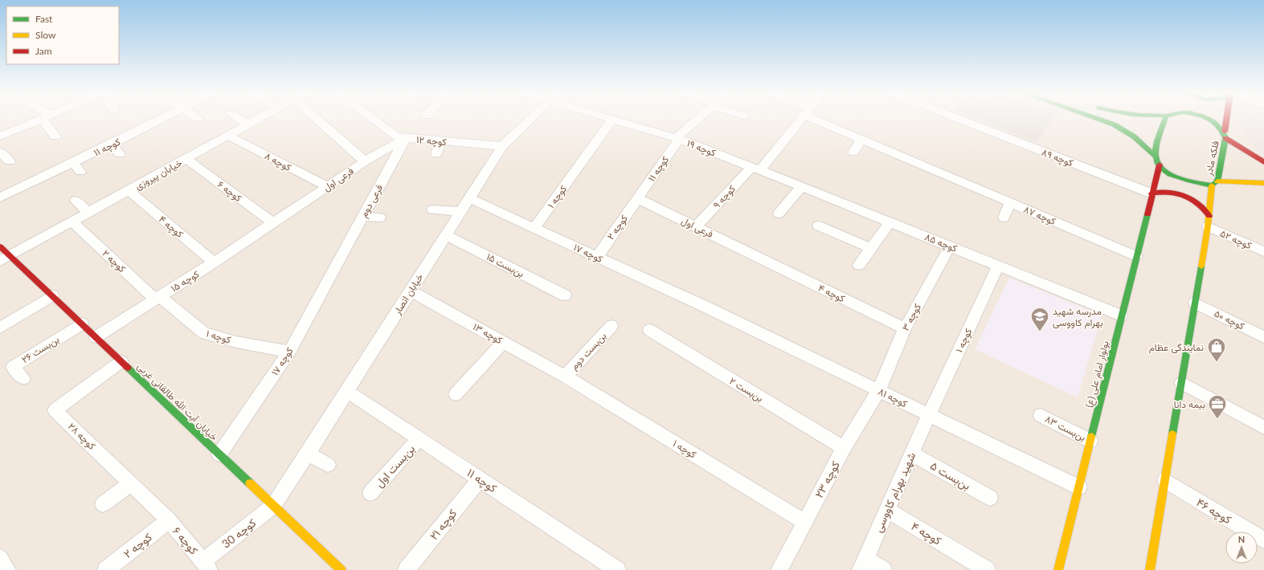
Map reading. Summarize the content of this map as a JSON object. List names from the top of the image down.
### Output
{
  "streets": {
    "main road": ["فلکه مادر", "بولوار امام علی (ع)", "خیابان آیت الله طالقانی غربی"],
    "street": [
      "کوچه ۱۲",
      "کوچه ۱۱",
      "کوچه ۱۹",
      "کوچه ۸۹",
      "کوچه ۸",
      "خیابان پیروزی",
      "فرعی اول",
      "کوچه ۶",
      "کوچه ۱",
      "کوچه ۹",
      "فرعی دوم",
      "کوچه ۸۷",
      "کوچه ۴",
      "کوچه ۲",
      "کوچه ۵۲",
      "کوچه ۸۵",
      "کوچه ۱۷",
      "بن‌بست ۱۵",
      "کوچه ۱۵",
      "خیابان انصار",
      "کوچه ۳",
      "کوچه ۵۰",
      "کوچه ۱۳",
      "بن‌بست ۲۶",
      "بن‌بست دوم",
      "بن‌بست ۲",
      "کوچه ۸۱",
      "بن‌بست ۸۳",
      "کوچه ۲۸",
      "بن‌بست اول",
      "بن‌بست ۵",
      "کوچه ۲۳",
      "شهید بهرام کاووسی",
      "کوچه ۴۶",
      "کوچه ۲۱",
      "کوچه 30"
    ]
  },
  "crossings": [
    ["کوچه ۱۲", "فرعی اول"],
    ["کوچه ۱۲", "فرعی دوم"],
    ["کوچه ۱۲", "خیابان انصار"],
    ["کوچه ۱۱", "کوچه ۱۹"],
    ["کوچه ۱۱", "فرعی اول"],
    ["کوچه ۱۱", "کوچه ۲"],
    ["کوچه ۱۱", "خیابان انصار"],
    ["کوچه ۱۱", "بن‌بست اول"],
    ["کوچه ۱۱", "کوچه ۲۱"],
    ["کوچه ۱۹", "کوچه ۱"],
    ["کوچه ۱۹", "کوچه ۹"],
    ["کوچه ۱۹", "کوچه ۸۵"],
    ["کوچه ۸۹", "بولوار امام علی (ع)"],
    ["فلکه مادر", "بولوار امام علی (ع)"],
    ["کوچه ۸", "خیابان پیروزی"],
    ["کوچه ۸", "فرعی اول"],
    ["خیابان پیروزی", "کوچه ۶"],
    ["خیابان پیروزی", "کوچه ۴"],
    ["خیابان پیروزی", "کوچه ۲"],
    ["خیابان پیروزی", "خیابان آیت الله طالقانی غربی"],
    ["فرعی اول", "کوچه ۶"],
    ["فرعی اول", "کوچه ۹"],
    ["فرعی اول", "فرعی دوم"],
    ["فرعی اول", "کوچه ۴"],
    ["فرعی اول", "کوچه ۲"],
    ["فرعی اول", "کوچه ۱۵"],
    ["کوچه ۶", "کوچه ۲"],
    ["کوچه ۶", "کوچه ۱۵"],
    ["کوچه ۶", "کوچه ۲۸"],
    ["کوچه ۶", "کوچه 30"],
    ["کوچه ۱", "کوچه ۲"],
    ["کوچه ۱", "کوچه ۸۵"],
    ["کوچه ۱", "کوچه ۱۷"],
    ["کوچه ۱", "کوچه ۱۵"],
    ["کوچه ۱", "کوچه ۱۳"],
    ["کوچه ۱", "بن‌بست دوم"],
    ["کوچه ۱", "کوچه ۸۱"],
    ["کوچه ۱", "کوچه ۲۳"],
    ["کوچه ۱", "شهید بهرام کاووسی"],
    ["کوچه ۹", "کوچه ۸۵"],
    ["فرعی دوم", "کوچه ۱۷"],
    ["کوچه ۸۷", "بولوار امام علی (ع)"],
    ["کوچه ۴", "کوچه ۱۵"],
    ["کوچه ۴", "کوچه ۳"],
    ["کوچه ۴", "شهید بهرام کاووسی"],
    ["کوچه ۲", "کوچه ۱۷"],
    ["کوچه ۲", "کوچه ۱۵"],
    ["کوچه ۲", "کوچه ۲۸"],
    ["کوچه ۸۵", "کوچه ۳"],
    ["کوچه ۸۵", "بولوار امام علی (ع)"],
    ["کوچه ۱۷", "خیابان انصار"],
    ["کوچه ۱۷", "کوچه ۸۱"],
    ["کوچه ۱۷", "خیابان آیت الله طالقانی غربی"],
    ["بن‌بست ۱۵", "خیابان انصار"],
    ["کوچه ۱۵", "خیابان آیت الله طالقانی غربی"],
    ["خیابان انصار", "کوچه ۱۳"],
    ["خیابان انصار", "خیابان آیت الله طالقانی غربی"],
    ["خیابان انصار", "کوچه 30"],
    ["کوچه ۳", "کوچه ۸۱"],
    ["کوچه ۳", "کوچه ۲۳"],
    ["کوچه ۱۳", "بن‌بست دوم"],
    ["بن‌بست ۲۶", "خیابان آیت الله طالقانی غربی"],
    ["بولوار امام علی (ع)", "کوچه ۸۱"],
    ["بولوار امام علی (ع)", "بن‌بست ۸۳"],
    ["بن‌بست ۲", "کوچه ۲۳"],
    ["کوچه ۸۱", "کوچه ۲۳"],
    ["کوچه ۸۱", "شهید بهرام کاووسی"],
    ["خیابان آیت الله طالقانی غربی", "کوچه ۲۸"],
    ["خیابان آیت الله طالقانی غربی", "کوچه 30"],
    ["بن‌بست ۵", "شهید بهرام کاووسی"]
  ],
  "places": {
    "school or university": ["مدرسه شهید بهرام کاووسی"],
    "shop": ["نمایندگی عظام"],
    "office": ["بیمه دانا"]
  },
  "legend": ["Fast", "Slow", "Jam"],
  "north": "top"
}
